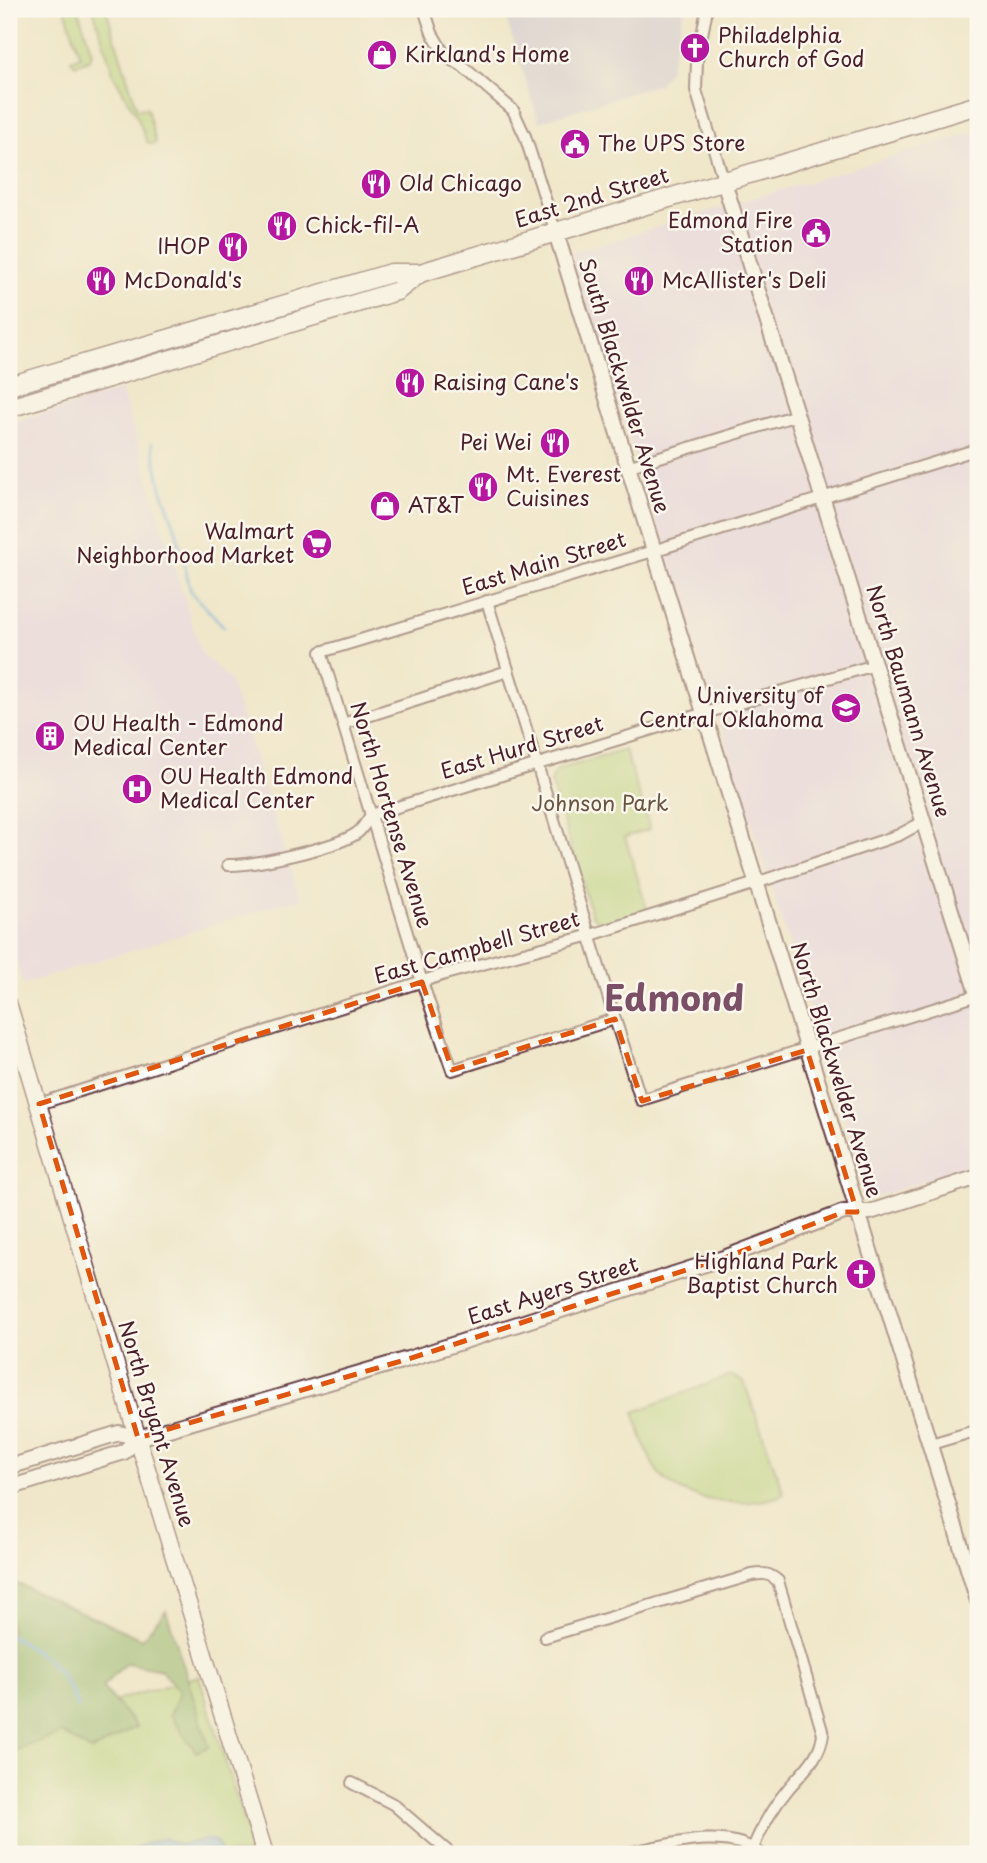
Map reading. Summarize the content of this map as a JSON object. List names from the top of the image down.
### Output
{
  "streets": {
    "main road": ["East 2nd Street", "North Bryant Avenue"],
    "street": [
      "South Blackwelder Avenue",
      "East Main Street",
      "North Baumann Avenue",
      "East Hurd Street",
      "North Hortense Avenue",
      "East Campbell Street",
      "North Blackwelder Avenue",
      "East Ayers Street"
    ]
  },
  "crossings": [
    ["East 2nd Street", "South Blackwelder Avenue"],
    ["East 2nd Street", "North Baumann Avenue"],
    ["South Blackwelder Avenue", "East Main Street"],
    ["South Blackwelder Avenue", "North Blackwelder Avenue"],
    ["East Main Street", "North Baumann Avenue"],
    ["East Main Street", "North Hortense Avenue"],
    ["East Main Street", "North Blackwelder Avenue"],
    ["North Baumann Avenue", "East Hurd Street"],
    ["North Baumann Avenue", "East Campbell Street"],
    ["East Hurd Street", "North Hortense Avenue"],
    ["East Hurd Street", "North Blackwelder Avenue"],
    ["North Hortense Avenue", "East Campbell Street"],
    ["East Campbell Street", "North Blackwelder Avenue"],
    ["East Campbell Street", "North Bryant Avenue"],
    ["North Blackwelder Avenue", "East Ayers Street"],
    ["East Ayers Street", "North Bryant Avenue"]
  ],
  "districts": ["Edmond"],
  "parks": ["Johnson Park"],
  "places": {
    "church": ["Philadelphia Church of God", "Highland Park Baptist Church"],
    "shop": ["Kirkland's Home", "AT&T"],
    "public building": ["The UPS Store", "Edmond Fire Station"],
    "restaurant": [
      "Old Chicago",
      "Chick-fil-A",
      "IHOP",
      "McDonald's",
      "McAllister's Deli",
      "Raising Cane's",
      "Pei Wei",
      "Mt. Everest Cuisines"
    ],
    "supermarket": ["Walmart Neighborhood Market"],
    "school or university": ["University of Central Oklahoma"],
    "building": ["OU Health - Edmond Medical Center"],
    "hospital": ["OU Health Edmond Medical Center"]
  }
}
